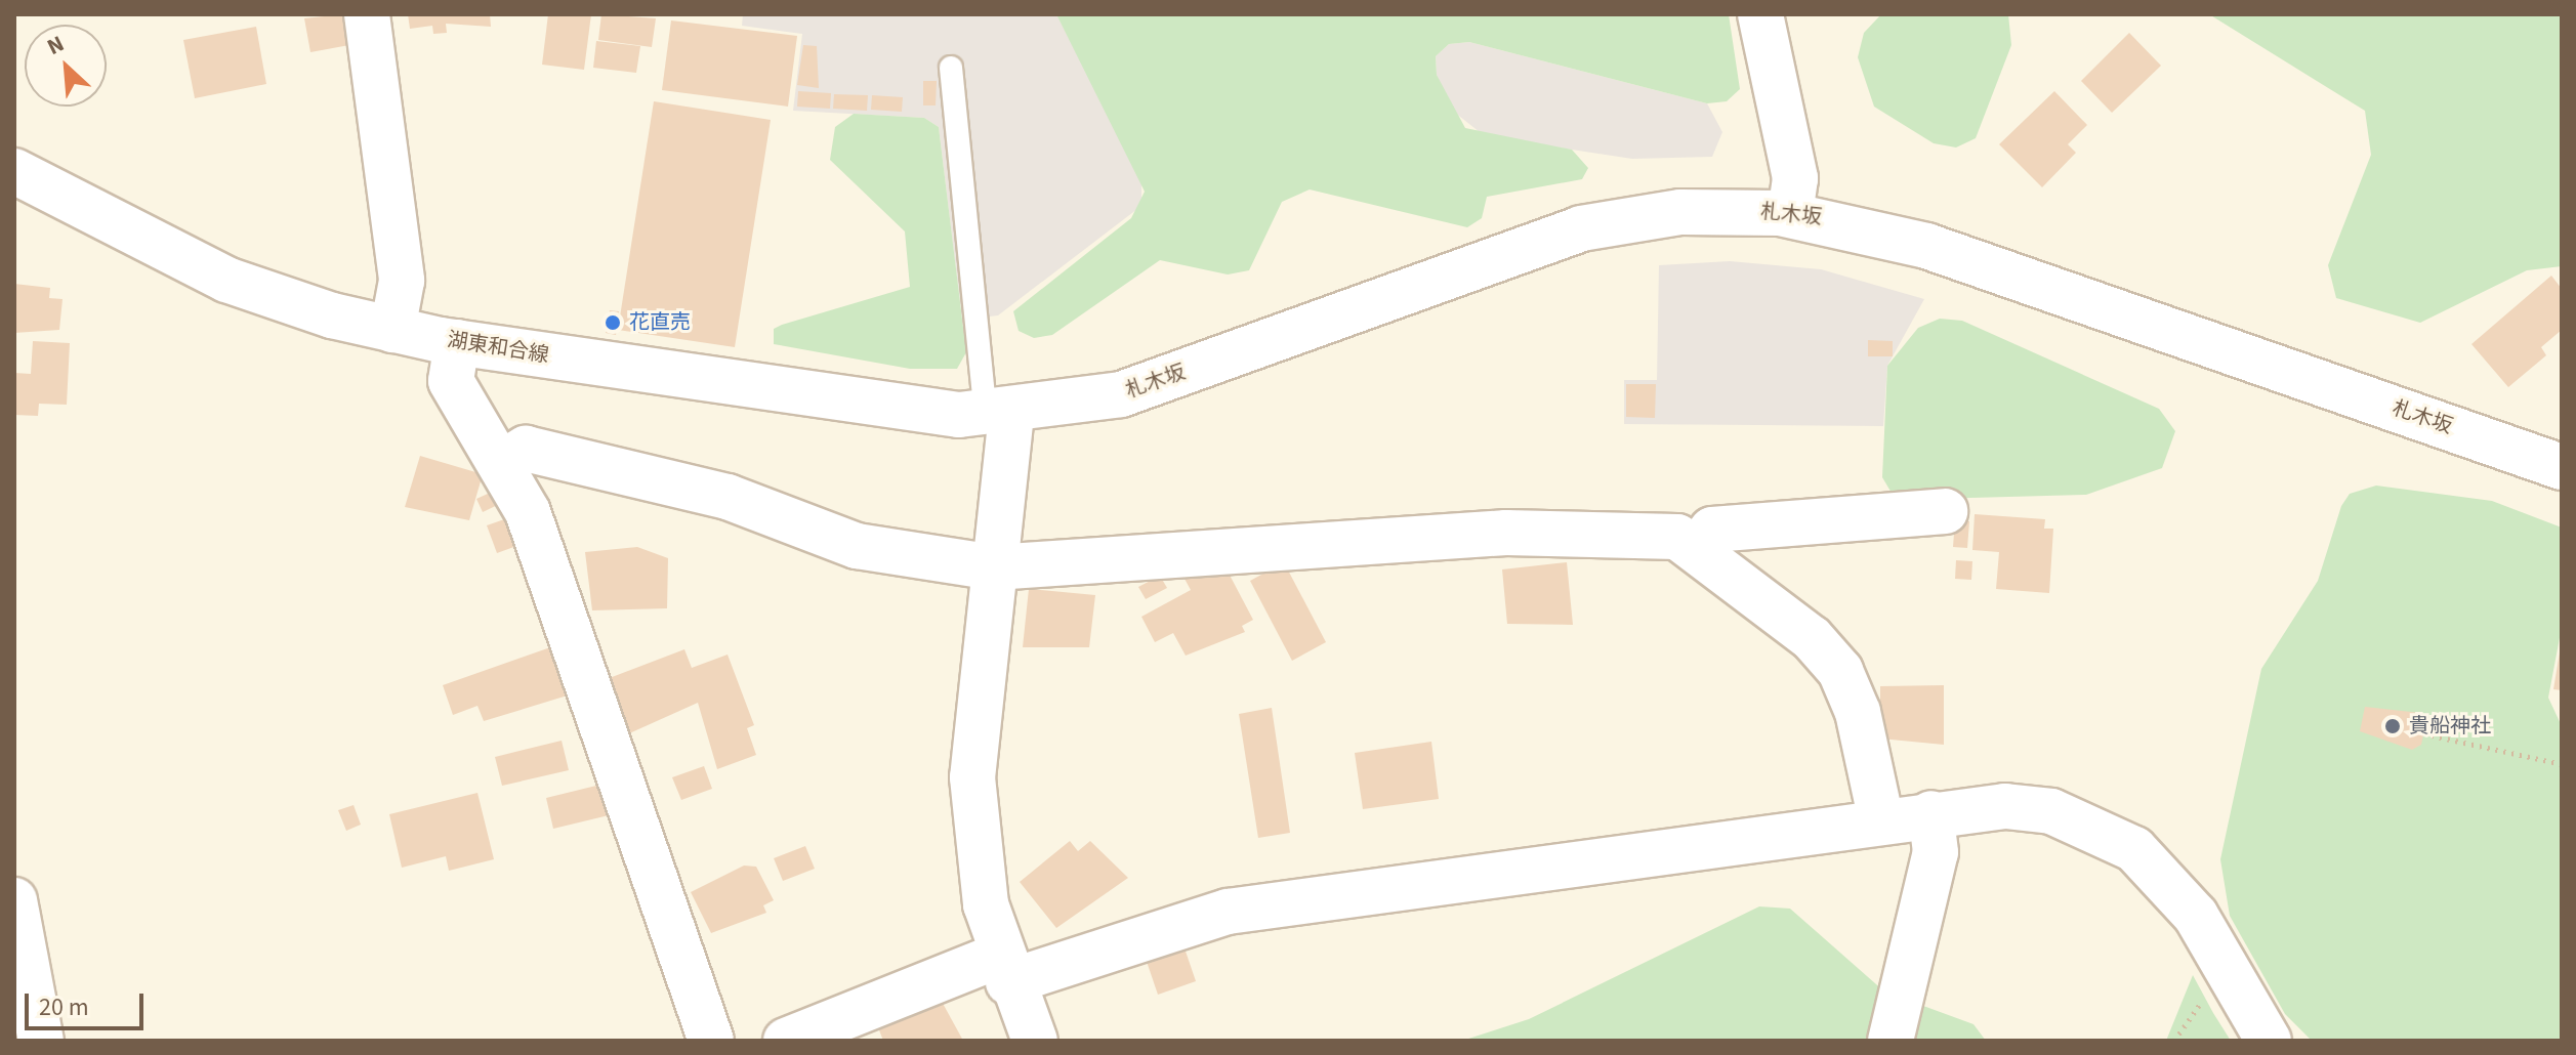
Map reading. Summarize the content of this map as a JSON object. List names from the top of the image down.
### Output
{
  "streets": {
    "street": ["札木坂", "湖東和合線"]
  },
  "crossings": [
    ["札木坂", "湖東和合線"]
  ],
  "places": ["花直売", "貴船神社"],
  "scale_bar": "20 m",
  "north": "top left"
}
